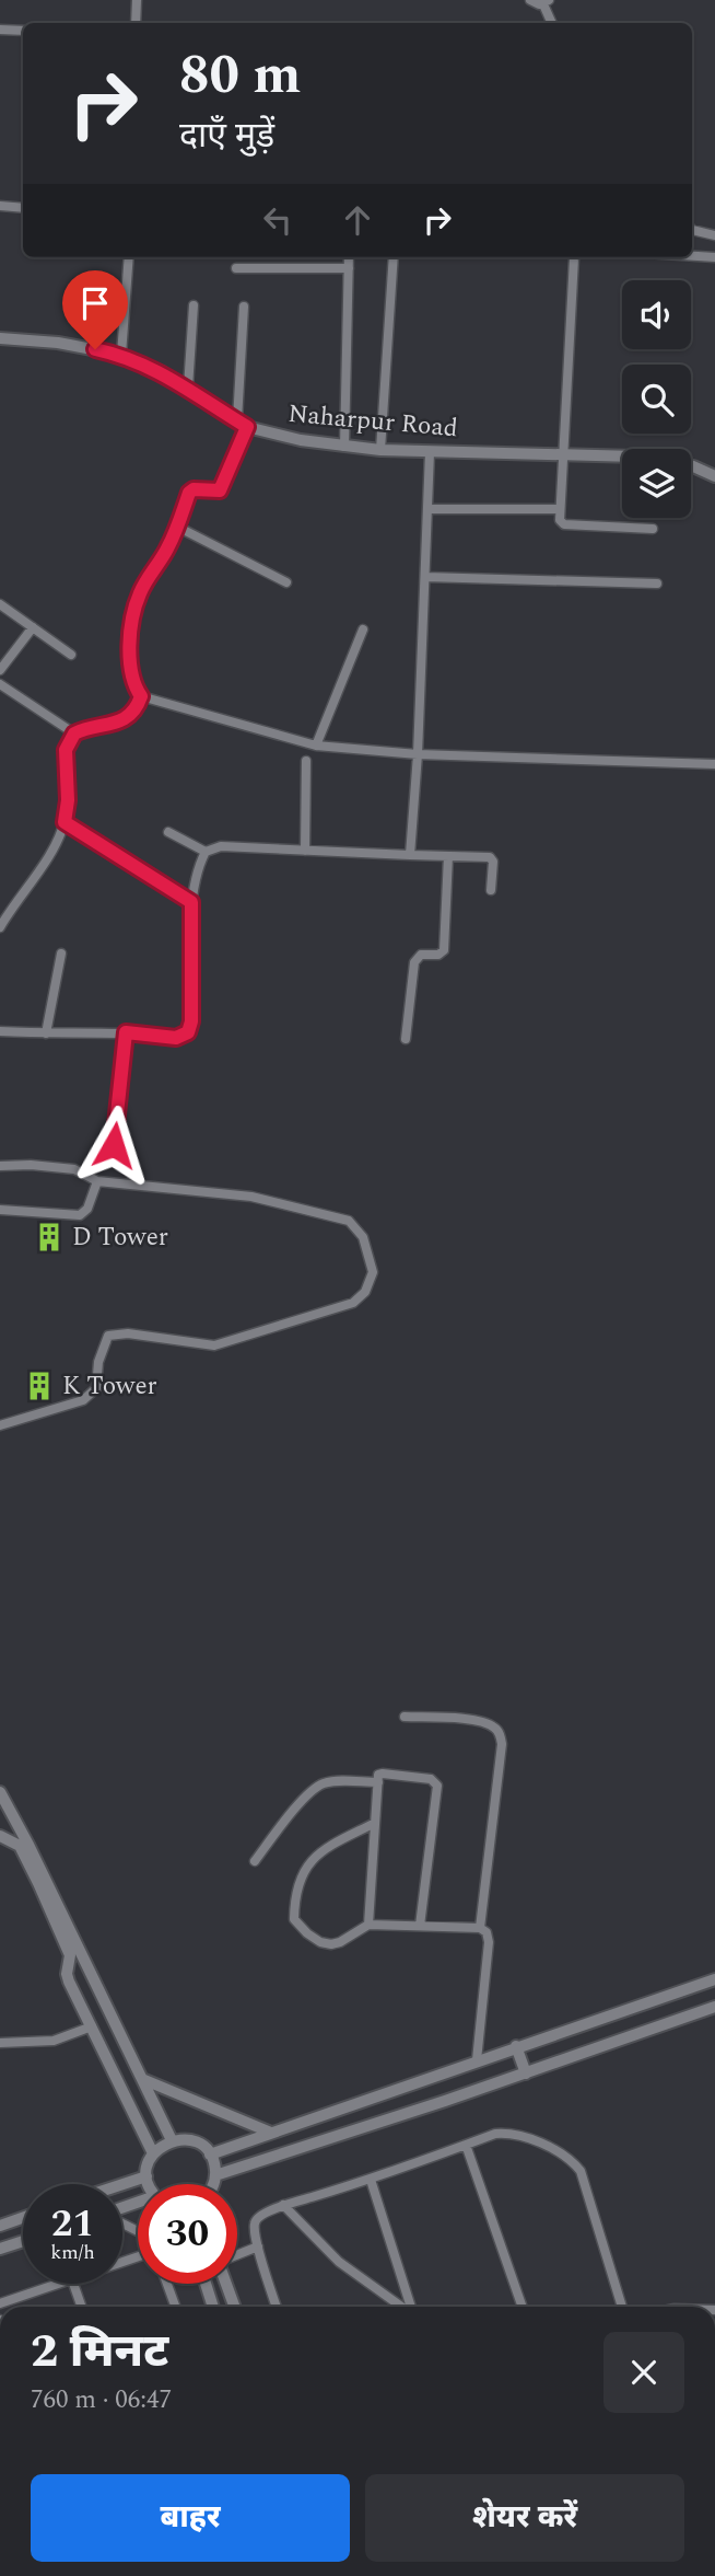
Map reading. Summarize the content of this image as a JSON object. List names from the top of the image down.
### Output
{
  "streets": {
    "street": ["Naharpur Road"]
  },
  "places": {
    "building": ["D Tower", "K Tower"]
  },
  "page": {
    "turn": ["80 m", "दाएँ मुड़ें"],
    "speed": "21 km/h",
    "limit": "30",
    "heading": ["2 मिनट", "760 m · 06:47"],
    "buttons": ["बाहर", "शेयर करें"]
  }
}
